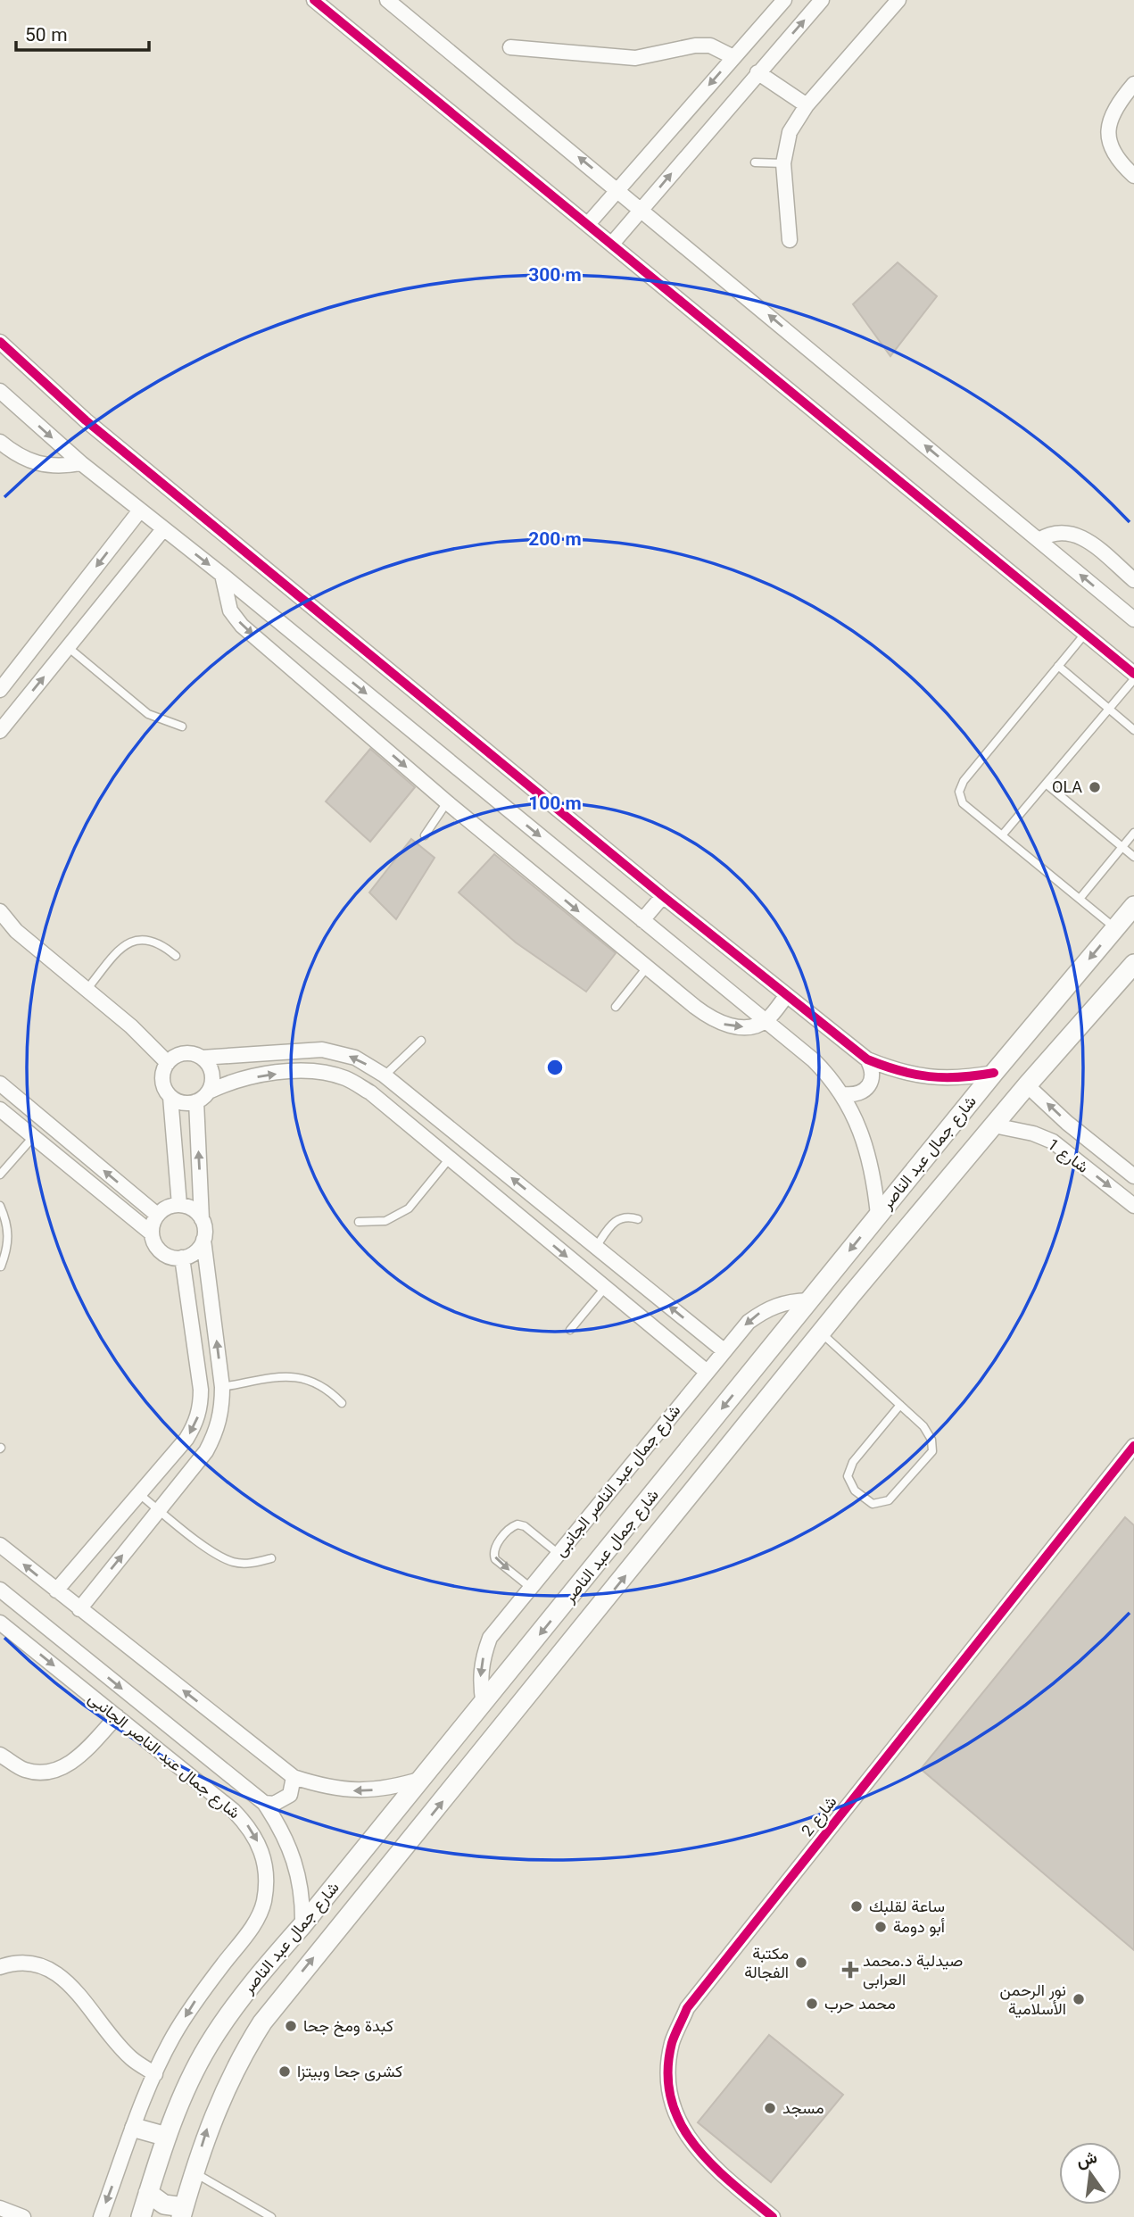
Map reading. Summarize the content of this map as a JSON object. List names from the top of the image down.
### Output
{
  "streets": {
    "main road": ["شارع جمال عبد الناصر"],
    "street": ["شارع 1", "شارع جمال عبد الناصر الجانبى", "شارع 2"]
  },
  "crossings": [
    ["شارع جمال عبد الناصر", "شارع 1"],
    ["شارع جمال عبد الناصر", "شارع جمال عبد الناصر الجانبى"]
  ],
  "places": {
    "other": [
      "OLA",
      "ساعة لقلبك",
      "أبو دومة",
      "مكتبة الفجالة",
      "نور الرحمن الأسلامية",
      "محمد حرب",
      "كبدة ومخ جحا",
      "كشرى جحا وبيتزا",
      "مسجد"
    ],
    "health": ["صيدلية د.محمد العرابى"]
  },
  "scale_bar": "50 m",
  "north": "top",
  "rings": ["300 m", "200 m", "100 m"]
}
